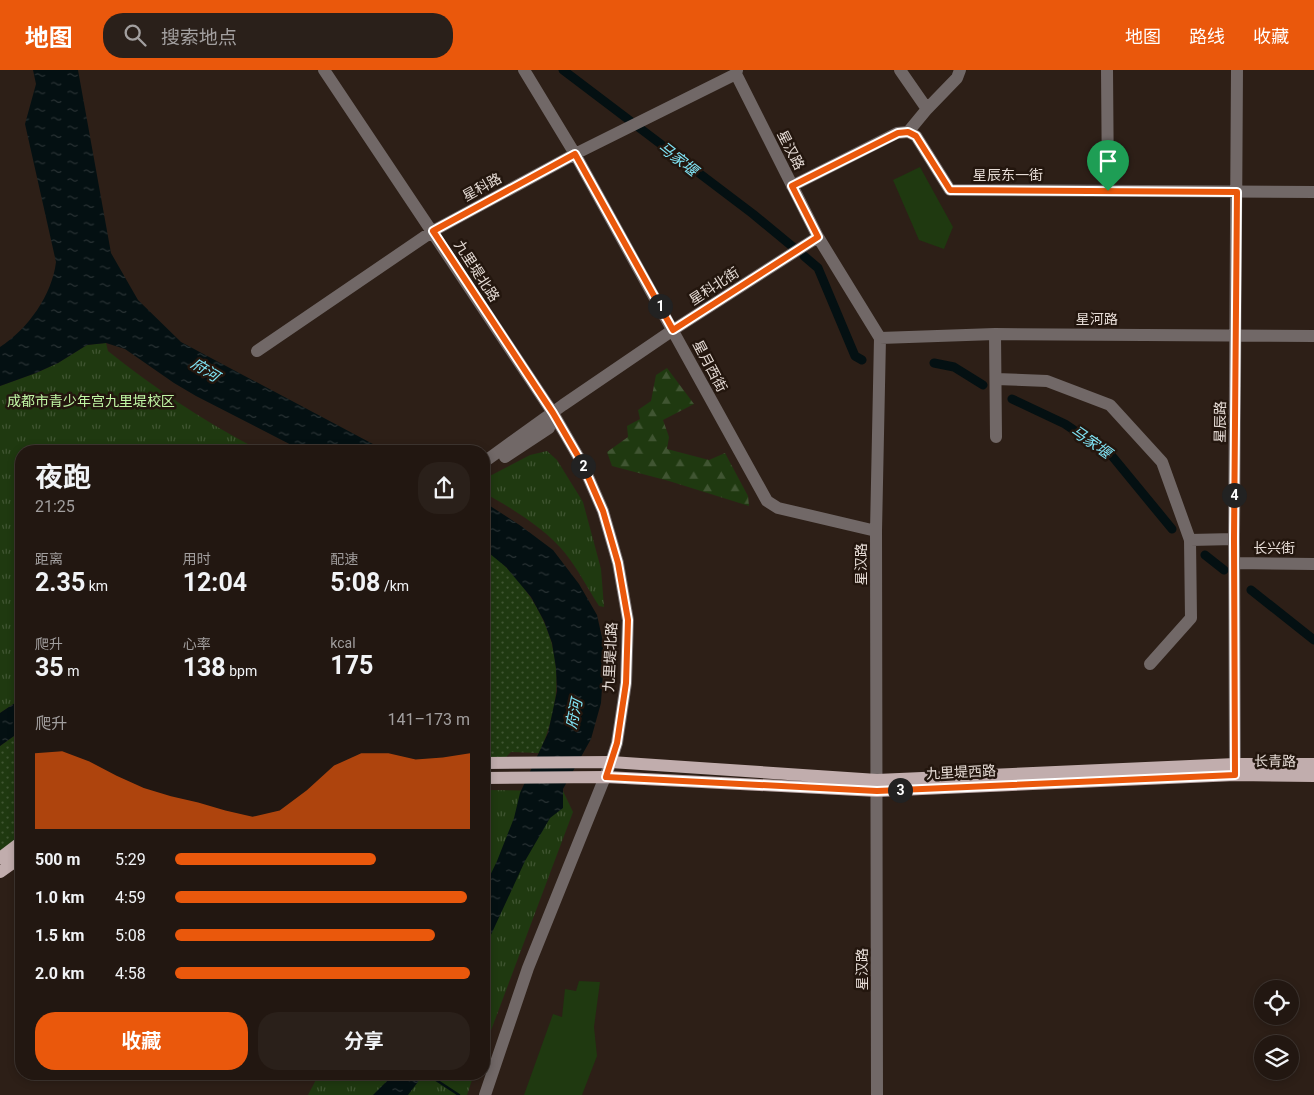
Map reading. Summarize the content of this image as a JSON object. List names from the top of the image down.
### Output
{
  "streets": {
    "main road": ["长青路", "九里堤西路"],
    "street": [
      "星汉路",
      "星辰东一街",
      "星科路",
      "九里堤北路",
      "星科北街",
      "星河路",
      "星月西街",
      "星辰路",
      "长兴街"
    ]
  },
  "crossings": [
    ["星汉路", "星科路"],
    ["星汉路", "星科北街"],
    ["星汉路", "星河路"],
    ["星汉路", "星月西街"],
    ["星汉路", "九里堤西路"],
    ["星辰东一街", "星辰路"],
    ["星科路", "九里堤北路"],
    ["星科路", "星月西街"],
    ["九里堤北路", "星科北街"],
    ["九里堤北路", "九里堤西路"],
    ["星科北街", "星月西街"],
    ["星河路", "星辰路"],
    ["星辰路", "长兴街"],
    ["星辰路", "长青路"],
    ["星辰路", "九里堤西路"],
    ["长青路", "九里堤西路"]
  ],
  "water": ["马家堰", "府河"],
  "parks": ["成都市青少年宫九里堤校区"],
  "page": {
    "header": "地图",
    "search": "搜索地点",
    "nav": ["地图", "路线", "收藏"],
    "pins": [
      "1",
      "2",
      "4",
      "3"
    ],
    "heading": ["夜跑", "21:25"],
    "stats": [
      ["距离", "2.35 km"],
      ["用时", "12:04"],
      ["配速", "5:08 /km"],
      ["爬升", "35 m"],
      ["心率", "138 bpm"],
      ["kcal", "175"]
    ],
    "chart": ["爬升", "141–173 m"],
    "list": [
      {
        "name": "500 m",
        "note": "5:29"
      },
      {
        "name": "1.0 km",
        "note": "4:59"
      },
      {
        "name": "1.5 km",
        "note": "5:08"
      },
      {
        "name": "2.0 km",
        "note": "4:58"
      }
    ],
    "buttons": ["收藏", "分享"]
  }
}
